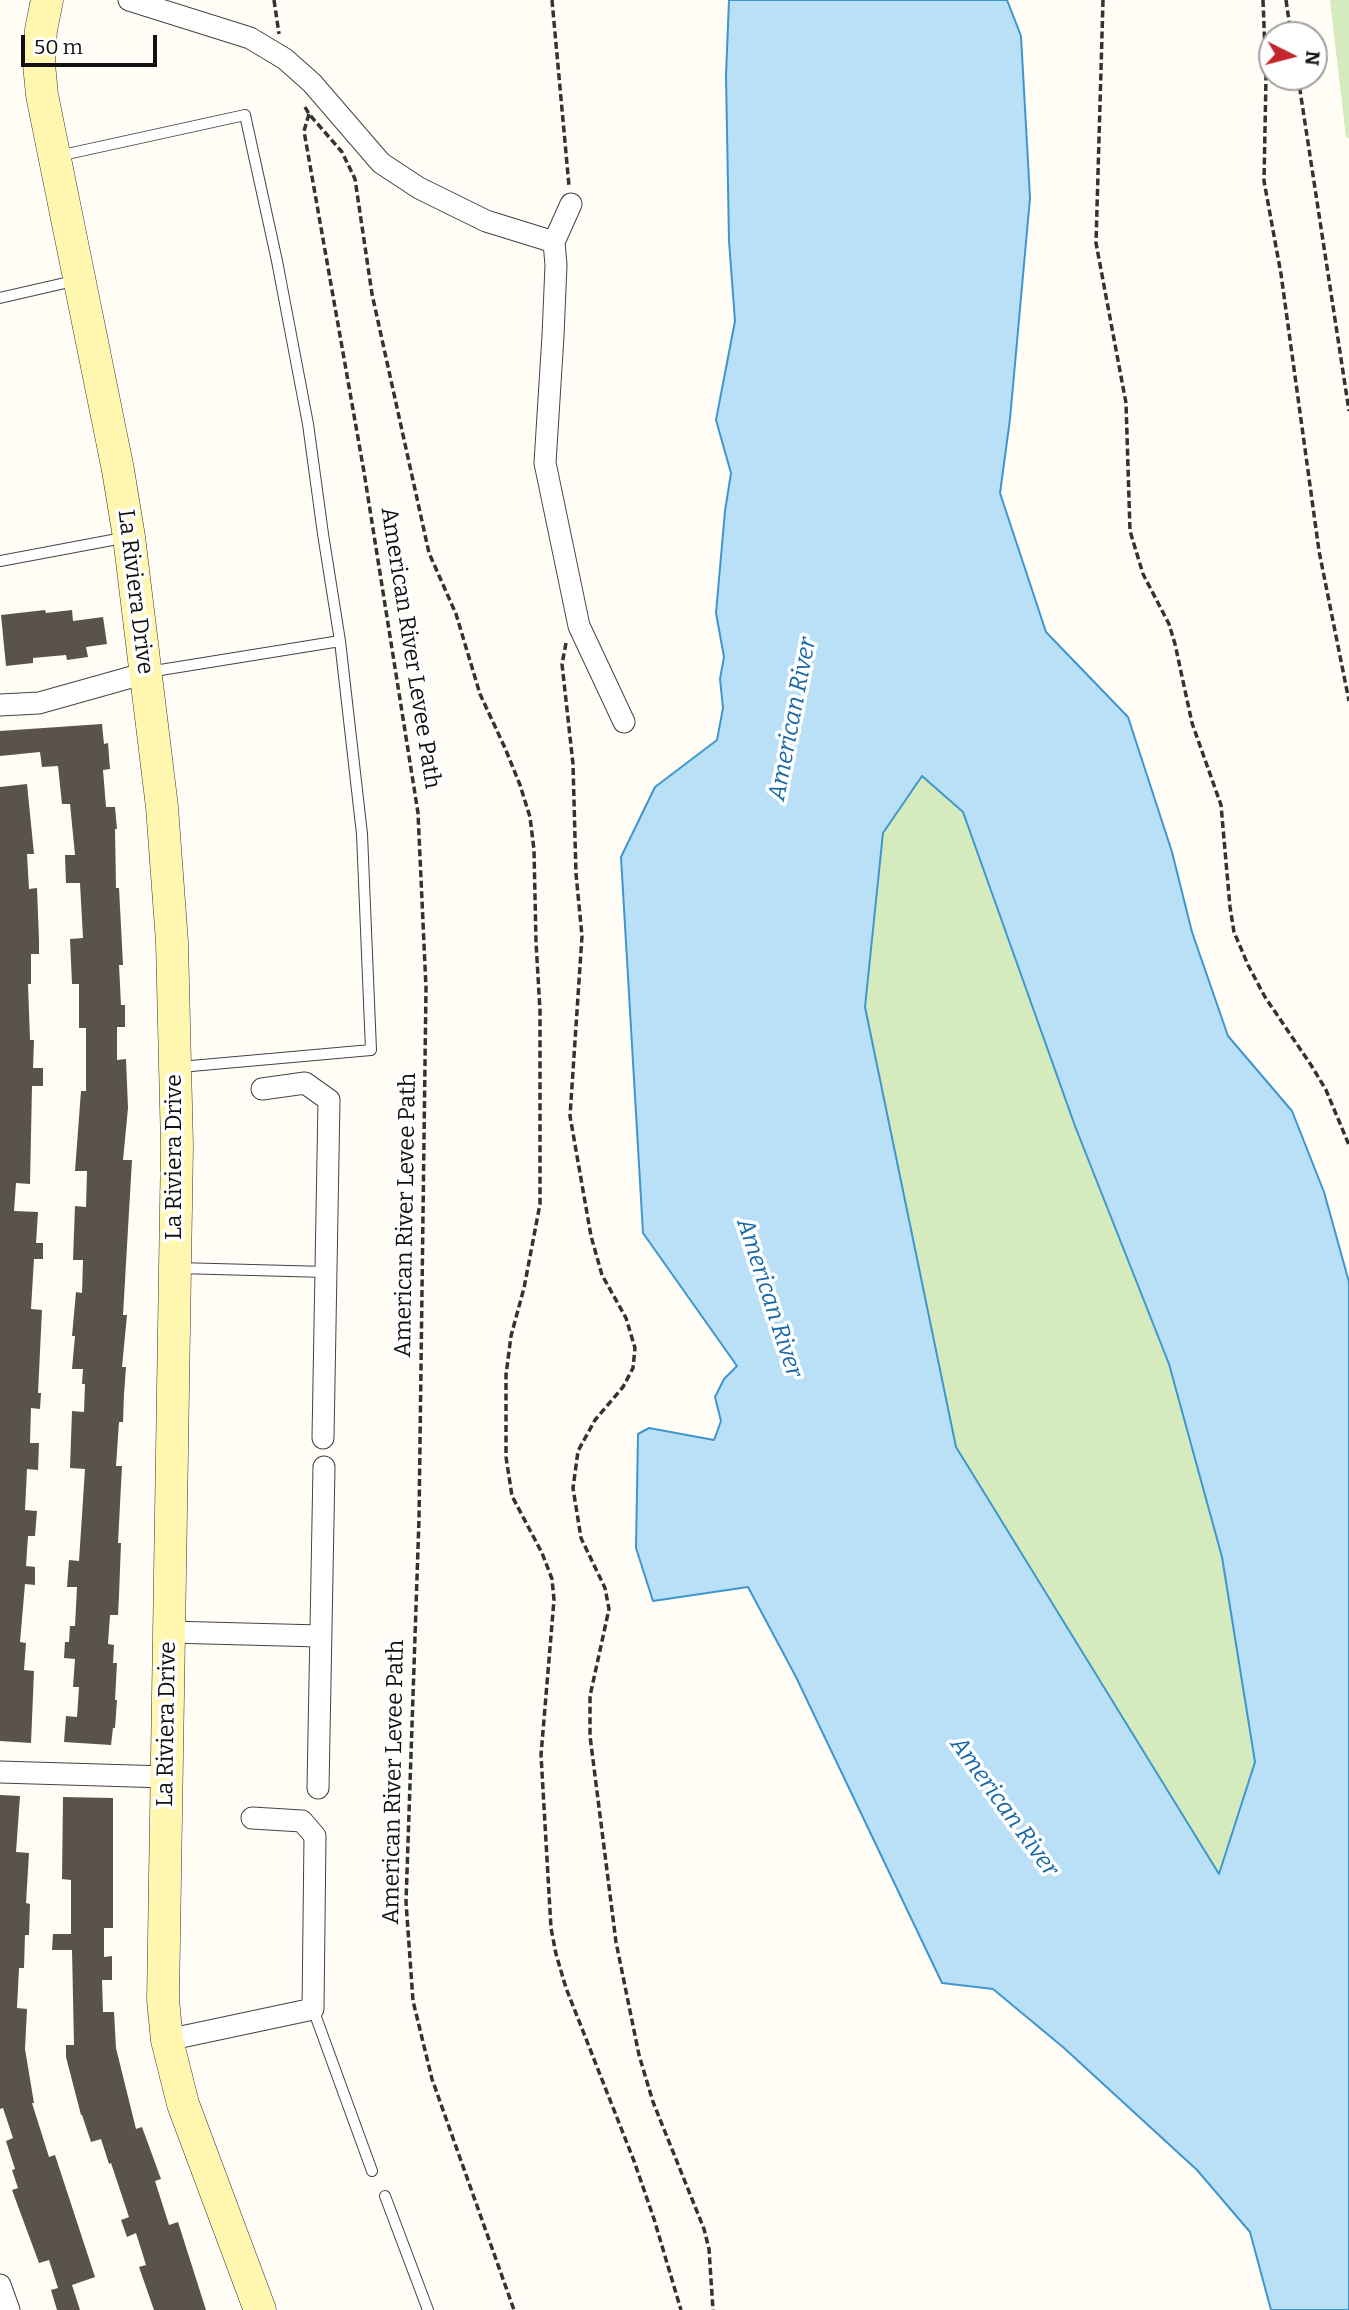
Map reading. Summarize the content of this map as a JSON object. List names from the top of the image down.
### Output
{
  "streets": {
    "street": ["La Riviera Drive"],
    "path": ["American River Levee Path"]
  },
  "water": ["American River"],
  "scale_bar": "50 m",
  "north": "right"
}
